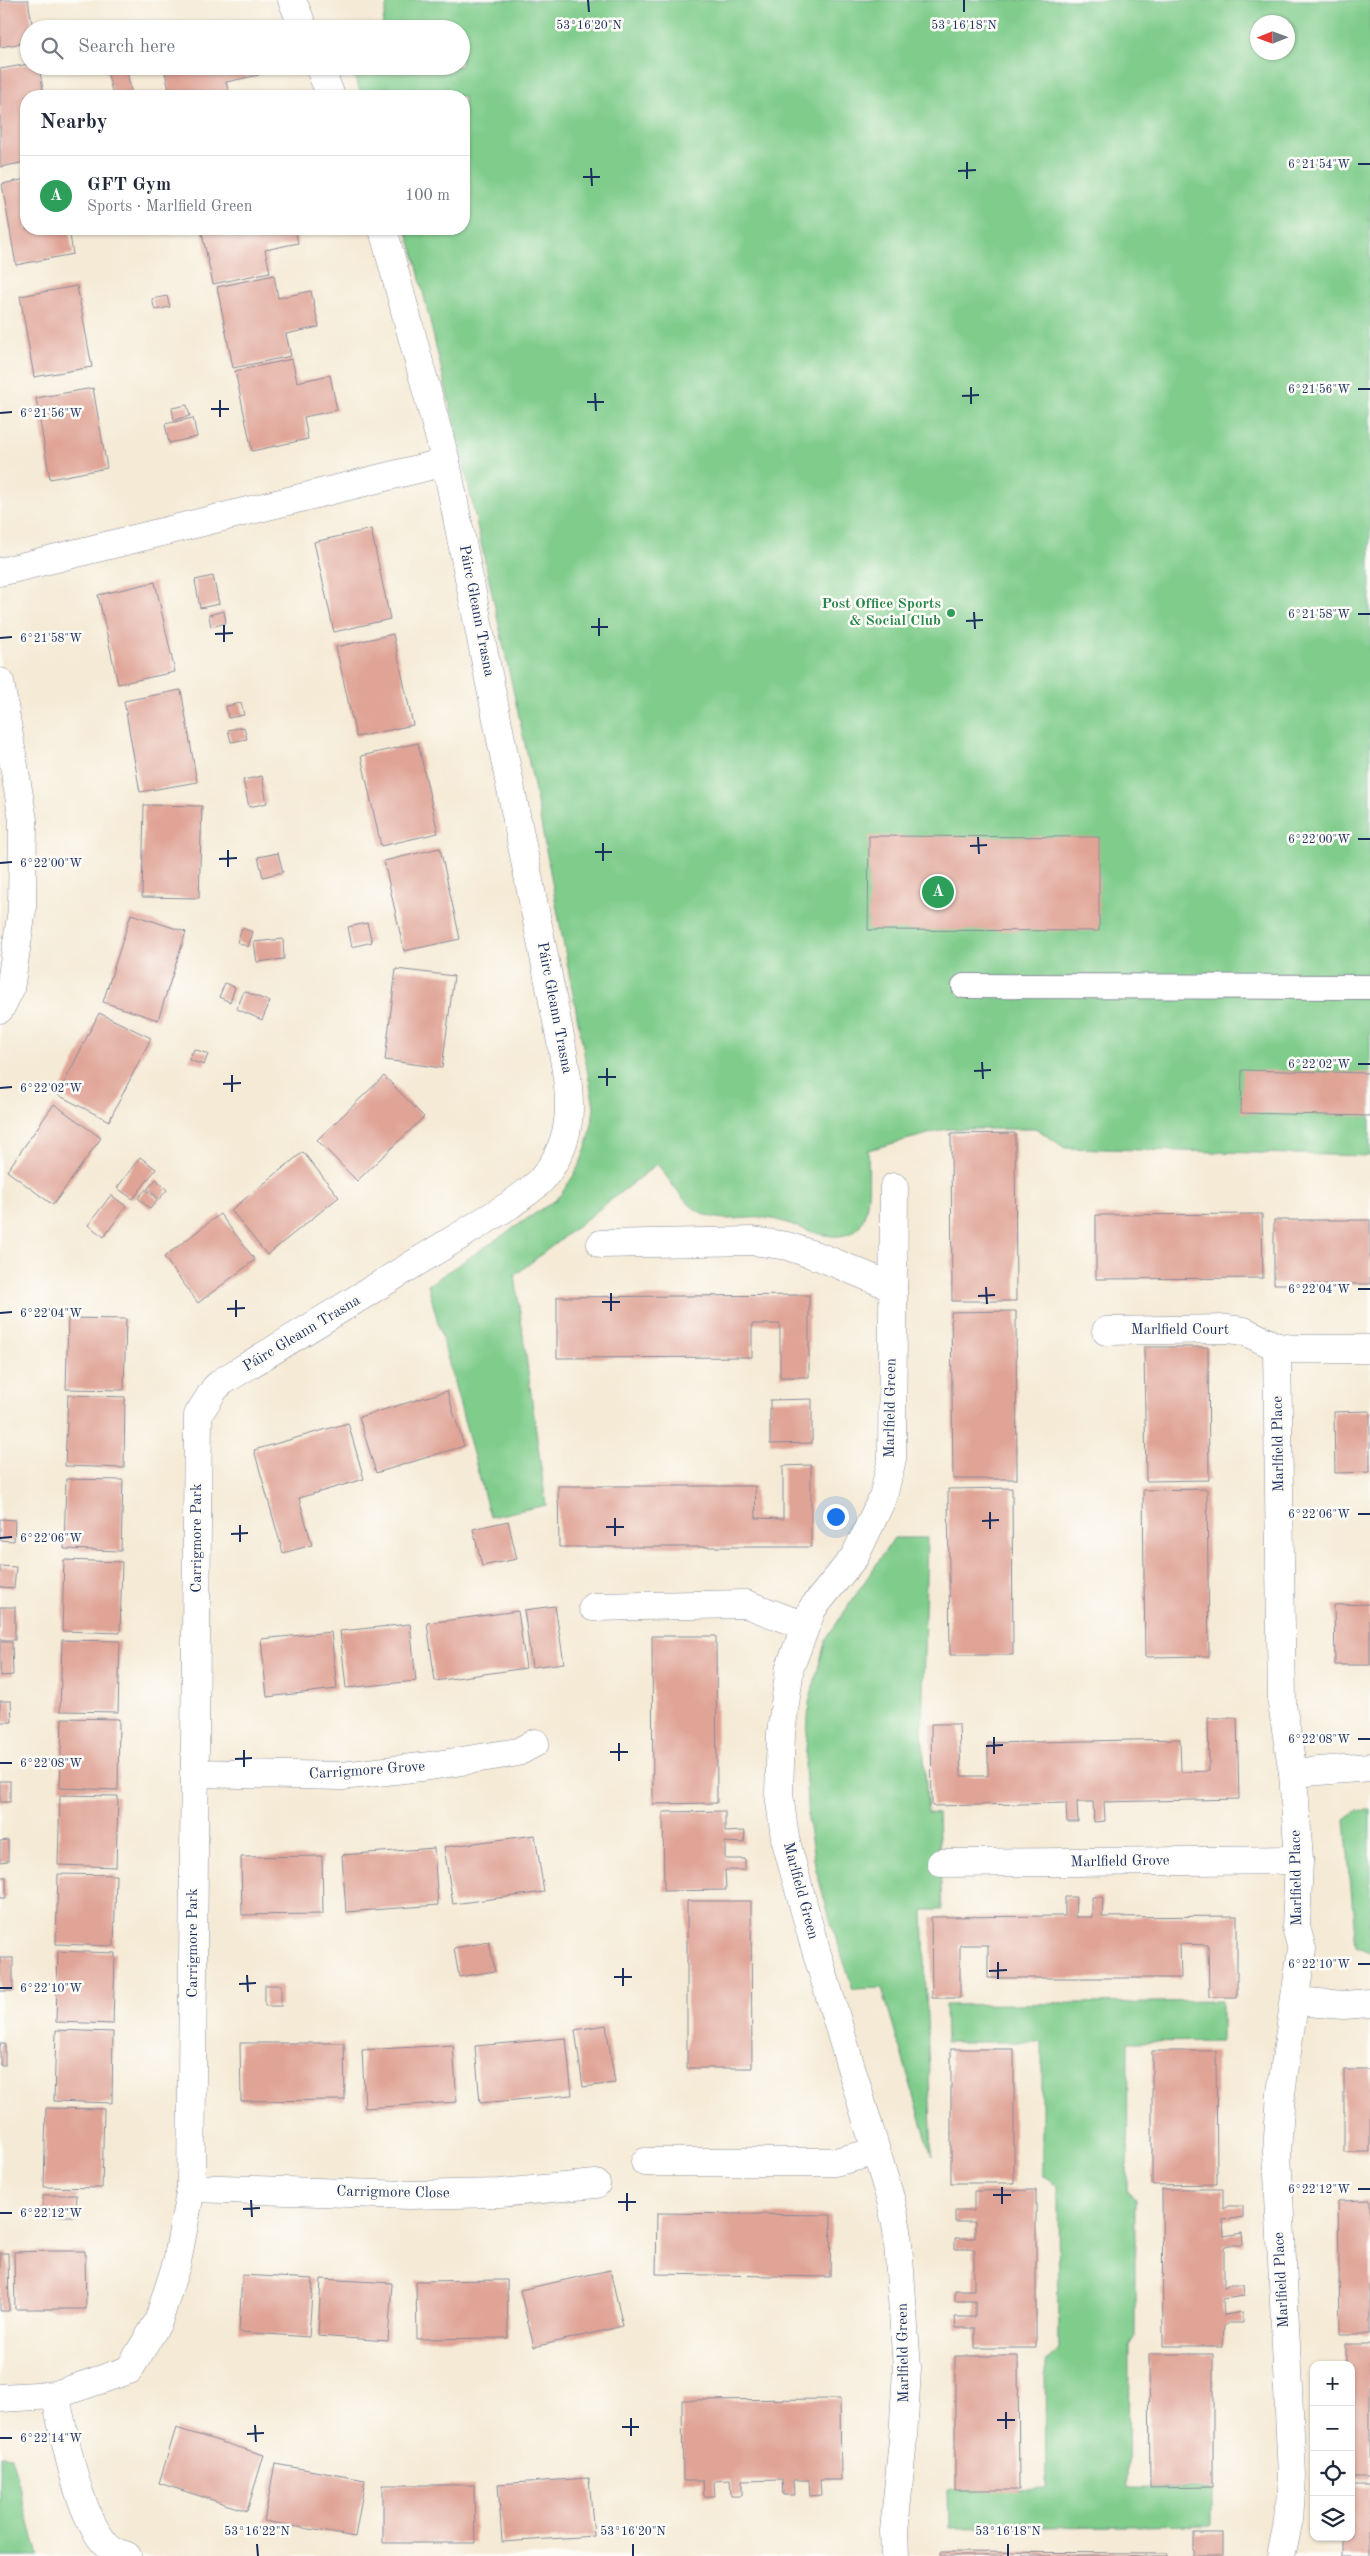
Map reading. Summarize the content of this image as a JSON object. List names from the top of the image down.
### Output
{
  "streets": {
    "street": [
      "Páirc Gleann Trasna",
      "Marlfield Court",
      "Marlfield Green",
      "Marlfield Place",
      "Carrigmore Park",
      "Carrigmore Grove",
      "Marlfield Grove",
      "Carrigmore Close"
    ]
  },
  "crossings": [
    ["Páirc Gleann Trasna", "Carrigmore Park"],
    ["Marlfield Court", "Marlfield Place"],
    ["Marlfield Place", "Marlfield Grove"],
    ["Carrigmore Park", "Carrigmore Grove"],
    ["Carrigmore Park", "Carrigmore Close"]
  ],
  "places": ["Post Office Sports & Social Club"],
  "north": "left",
  "page": {
    "search": "Search here",
    "heading": "Nearby",
    "list": [
      {
        "mark": "A",
        "name": "GFT Gym",
        "note": "Sports · Marlfield Green",
        "value": "100 m"
      }
    ],
    "pins": "A",
    "map_buttons": ["+", "−"]
  },
  "coordinates": [
    "53°16'20\"N",
    "53°16'18\"N",
    "6°21'54\"W",
    "6°21'56\"W",
    "6°21'58\"W",
    "6°22'00\"W",
    "6°22'02\"W",
    "6°22'04\"W",
    "6°22'06\"W",
    "6°22'08\"W",
    "6°22'10\"W",
    "6°22'12\"W",
    "6°22'14\"W",
    "53°16'22\"N"
  ]
}
